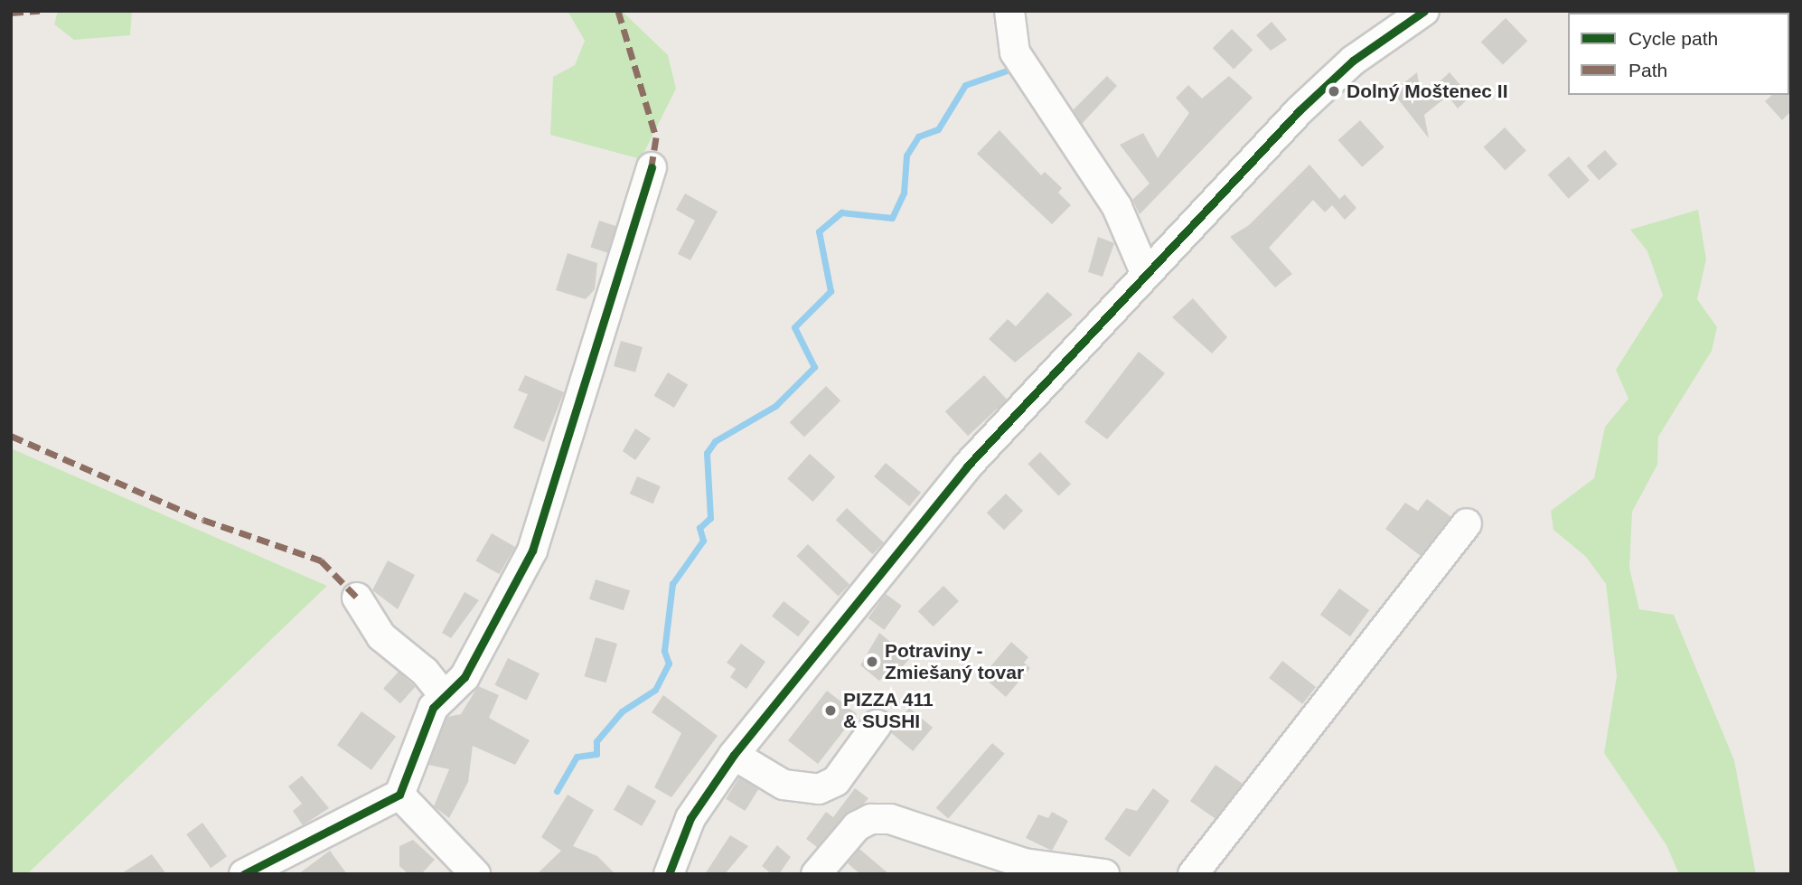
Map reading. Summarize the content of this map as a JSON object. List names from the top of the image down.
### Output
{
  "places": ["Dolný Moštenec II", "Potraviny - Zmiešaný tovar", "PIZZA 411 & SUSHI"],
  "legend": ["Cycle path", "Path"]
}
